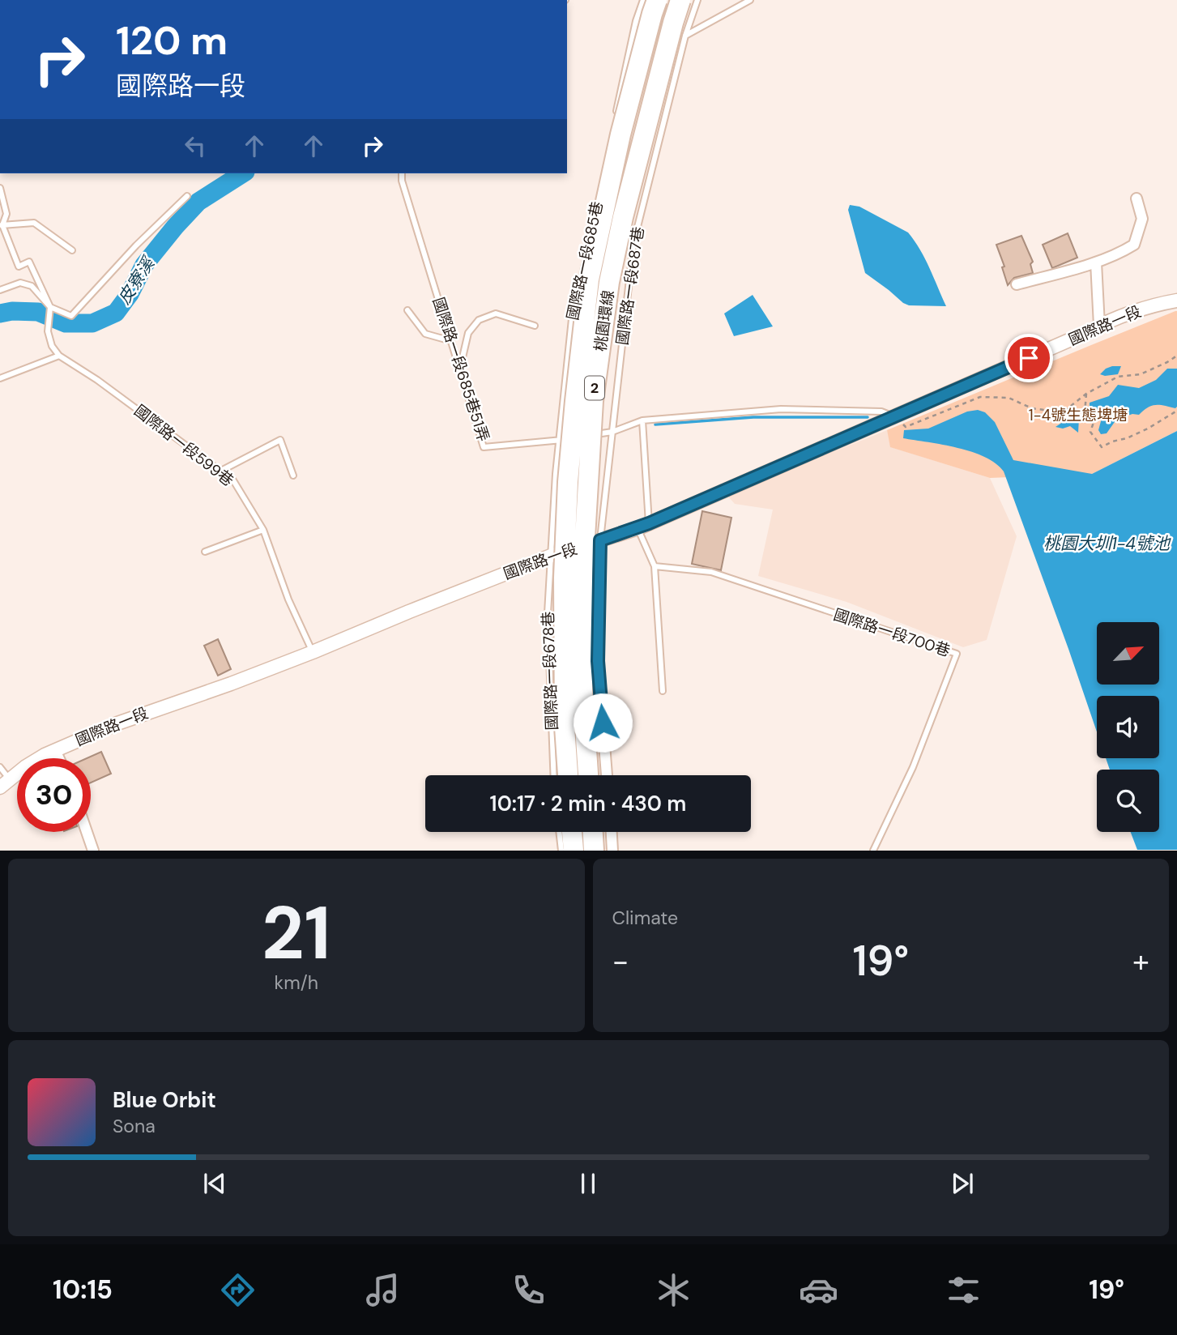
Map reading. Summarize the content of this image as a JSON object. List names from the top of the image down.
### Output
{
  "streets": {
    "highway": ["桃園環線", "2"],
    "street": ["國際路一段"],
    "lane": [
      "國際路一段685巷",
      "國際路一段687巷",
      "國際路一段685巷51弄",
      "國際路一段599巷",
      "國際路一段700巷",
      "國際路一段678巷"
    ]
  },
  "crossings": [
    ["國際路一段685巷", "國際路一段"],
    ["國際路一段685巷", "國際路一段685巷51弄"],
    ["國際路一段685巷", "國際路一段678巷"],
    ["國際路一段687巷", "國際路一段"],
    ["國際路一段687巷", "國際路一段685巷51弄"],
    ["國際路一段", "國際路一段685巷51弄"],
    ["國際路一段", "國際路一段599巷"],
    ["國際路一段", "國際路一段678巷"]
  ],
  "water": ["皮寮溪", "桃園大圳1-4號池"],
  "parks": ["1-4號生態埤塘"],
  "north": "top right",
  "page": {
    "turn": ["120 m", "國際路一段"],
    "limit": "30",
    "trip": "10:17 · 2 min · 430 m",
    "tile": [
      ["21", "km/h"],
      "Climate"
    ],
    "heat": ["−", "19°", "+"],
    "song": ["Blue Orbit", "Sona"],
    "tabs": ["10:15", "19°"]
  }
}
